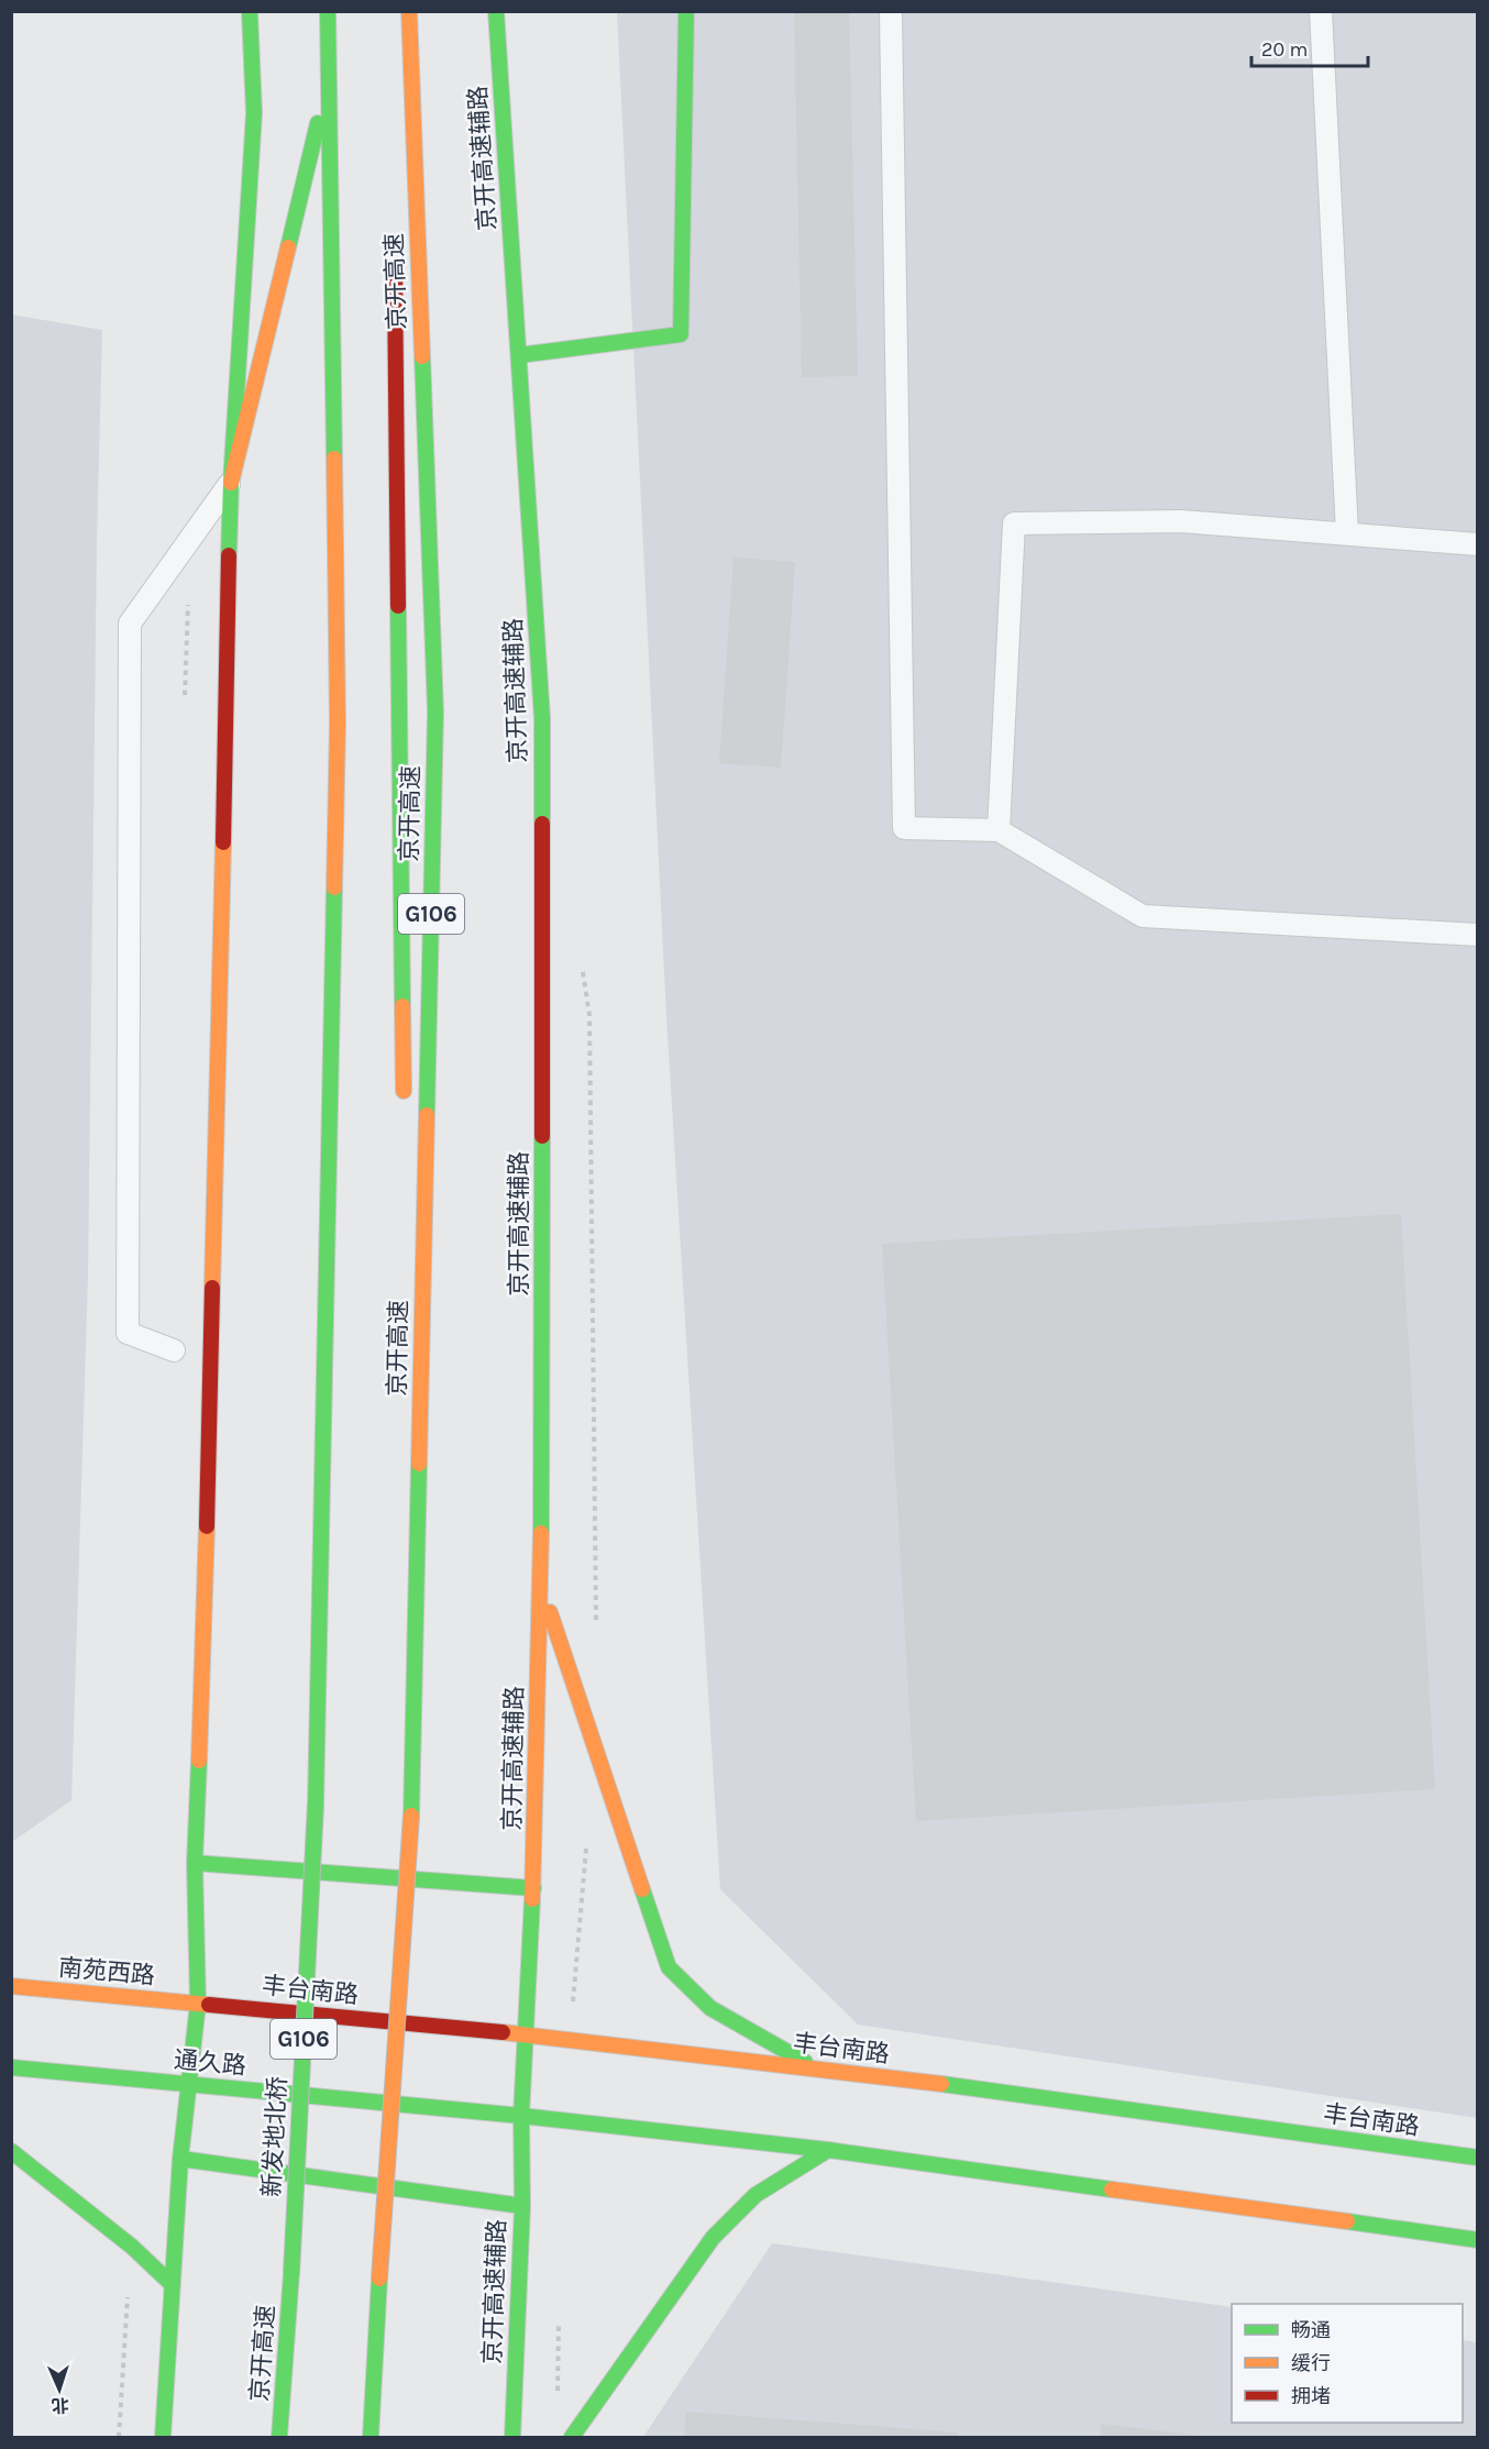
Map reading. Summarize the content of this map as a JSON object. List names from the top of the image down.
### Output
{
  "streets": {
    "main road": [
      "京开高速辅路",
      "京开高速",
      "G106",
      "南苑西路",
      "丰台南路",
      "通久路",
      "新发地北桥"
    ]
  },
  "crossings": [
    ["京开高速辅路", "丰台南路"],
    ["京开高速辅路", "通久路"],
    ["京开高速", "G106"],
    ["京开高速", "新发地北桥"],
    ["G106", "新发地北桥"],
    ["南苑西路", "丰台南路"]
  ],
  "legend": ["畅通", "缓行", "拥堵"],
  "scale_bar": "20 m",
  "north": "bottom"
}
